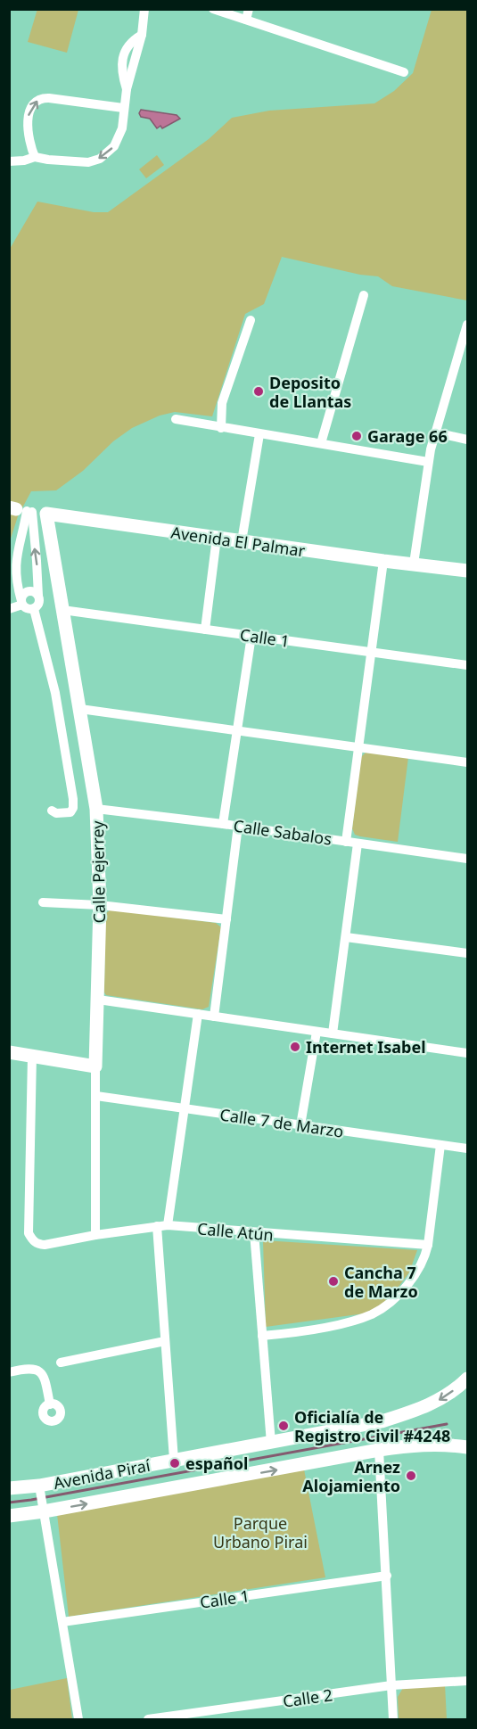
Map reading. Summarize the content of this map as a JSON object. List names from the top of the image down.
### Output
{
  "streets": {
    "street": [
      "Avenida El Palmar",
      "Calle 1",
      "Calle Sabalos",
      "Calle Pejerrey",
      "Calle 7 de Marzo",
      "Calle Atún",
      "Avenida Piraí",
      "Calle 2"
    ]
  },
  "crossings": [
    ["Avenida El Palmar", "Calle Pejerrey"],
    ["Calle 1", "Calle Pejerrey"],
    ["Calle Sabalos", "Calle Pejerrey"],
    ["Calle Pejerrey", "Calle 7 de Marzo"],
    ["Calle Pejerrey", "Calle Atún"]
  ],
  "parks": ["Parque Urbano Pirai"],
  "places": [
    "Deposito de Llantas",
    "Garage 66",
    "Internet Isabel",
    "Cancha 7 de Marzo",
    "Oficialía de Registro Civil #4248",
    "español",
    "Arnez Alojamiento"
  ]
}
